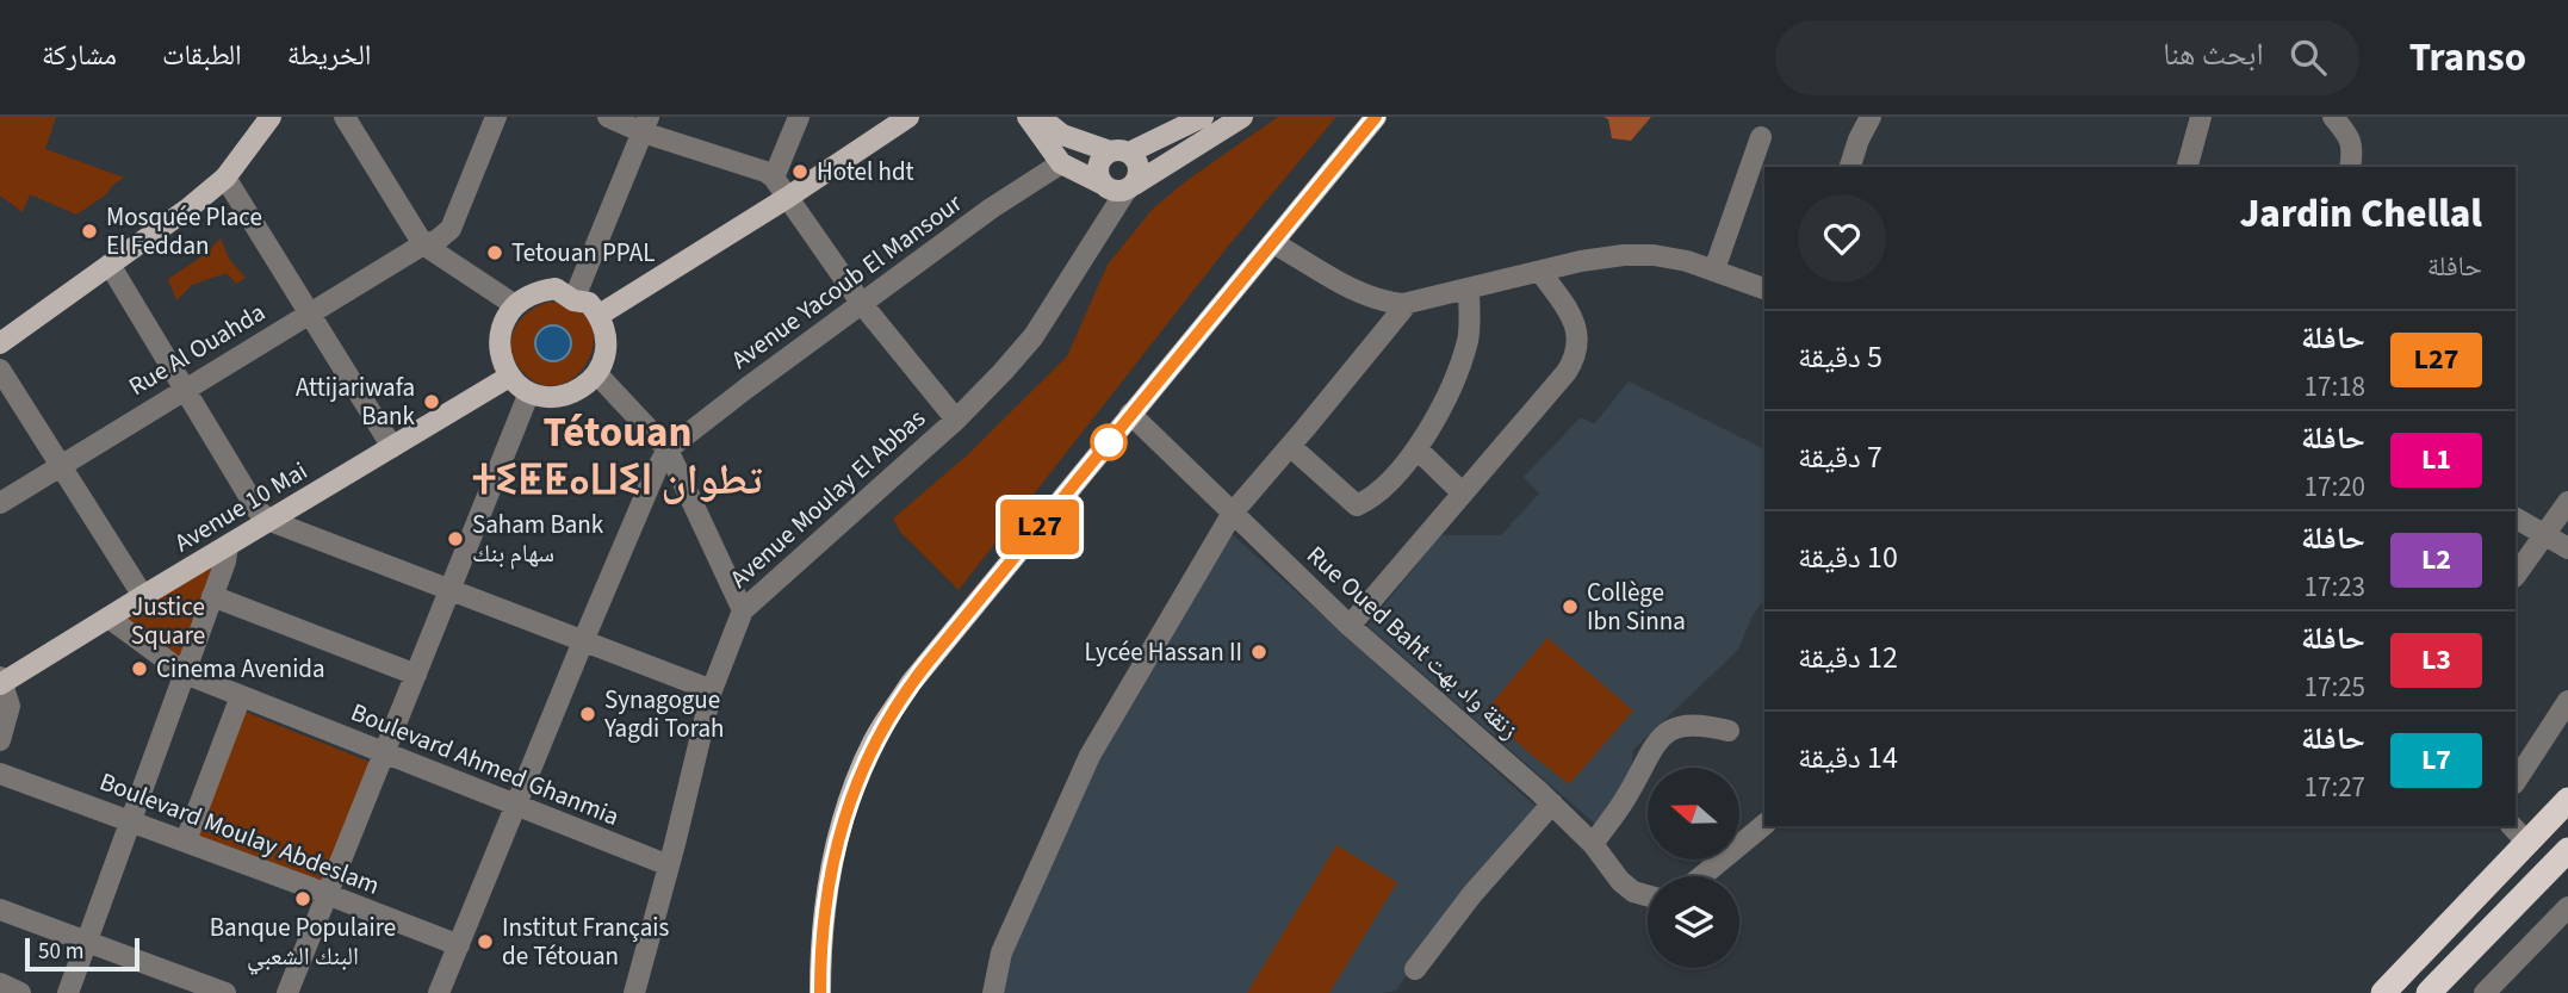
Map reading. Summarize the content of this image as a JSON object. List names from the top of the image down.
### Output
{
  "streets": {
    "main road": ["Avenue 10 Mai"],
    "street": [
      "Avenue Yacoub El Mansour",
      "Rue Al Ouahda",
      "Avenue Moulay El Abbas",
      "Rue Oued Baht زنقة واد بهت",
      "Boulevard Ahmed Ghanmia",
      "Boulevard Moulay Abdeslam"
    ]
  },
  "crossings": [
    ["Avenue Moulay El Abbas", "Boulevard Ahmed Ghanmia"],
    ["Avenue 10 Mai", "Boulevard Ahmed Ghanmia"]
  ],
  "districts": ["Tétouan ⵜⵉⵟⵟⴰⵡⵉⵏ تطوان"],
  "parks": ["Justice Square"],
  "places": [
    "Hotel hdt",
    "Mosquée Place El Feddan",
    "Tetouan PPAL",
    "Attijariwafa Bank",
    "Saham Bank سهام بنك",
    "Collège Ibn Sinna",
    "Lycée Hassan II",
    "Cinema Avenida",
    "Synagogue Yagdi Torah",
    "Banque Populaire البنك الشعبي",
    "Institut Français de Tétouan"
  ],
  "lines": ["bus line L27"],
  "scale_bar": "50 m",
  "north": "left",
  "page": {
    "header": "Transo",
    "search": "ابحث هنا",
    "nav": ["الخريطة", "الطبقات", "مشاركة"],
    "on_map": "L27",
    "heading": ["Jardin Chellal", "حافلة"],
    "list": [
      {
        "mark": "L27",
        "name": "حافلة",
        "note": "17:18",
        "value": "5 دقيقة"
      },
      {
        "mark": "L1",
        "name": "حافلة",
        "note": "17:20",
        "value": "7 دقيقة"
      },
      {
        "mark": "L2",
        "name": "حافلة",
        "note": "17:23",
        "value": "10 دقيقة"
      },
      {
        "mark": "L3",
        "name": "حافلة",
        "note": "17:25",
        "value": "12 دقيقة"
      },
      {
        "mark": "L7",
        "name": "حافلة",
        "note": "17:27",
        "value": "14 دقيقة"
      }
    ],
    "scale": "50 m"
  }
}
